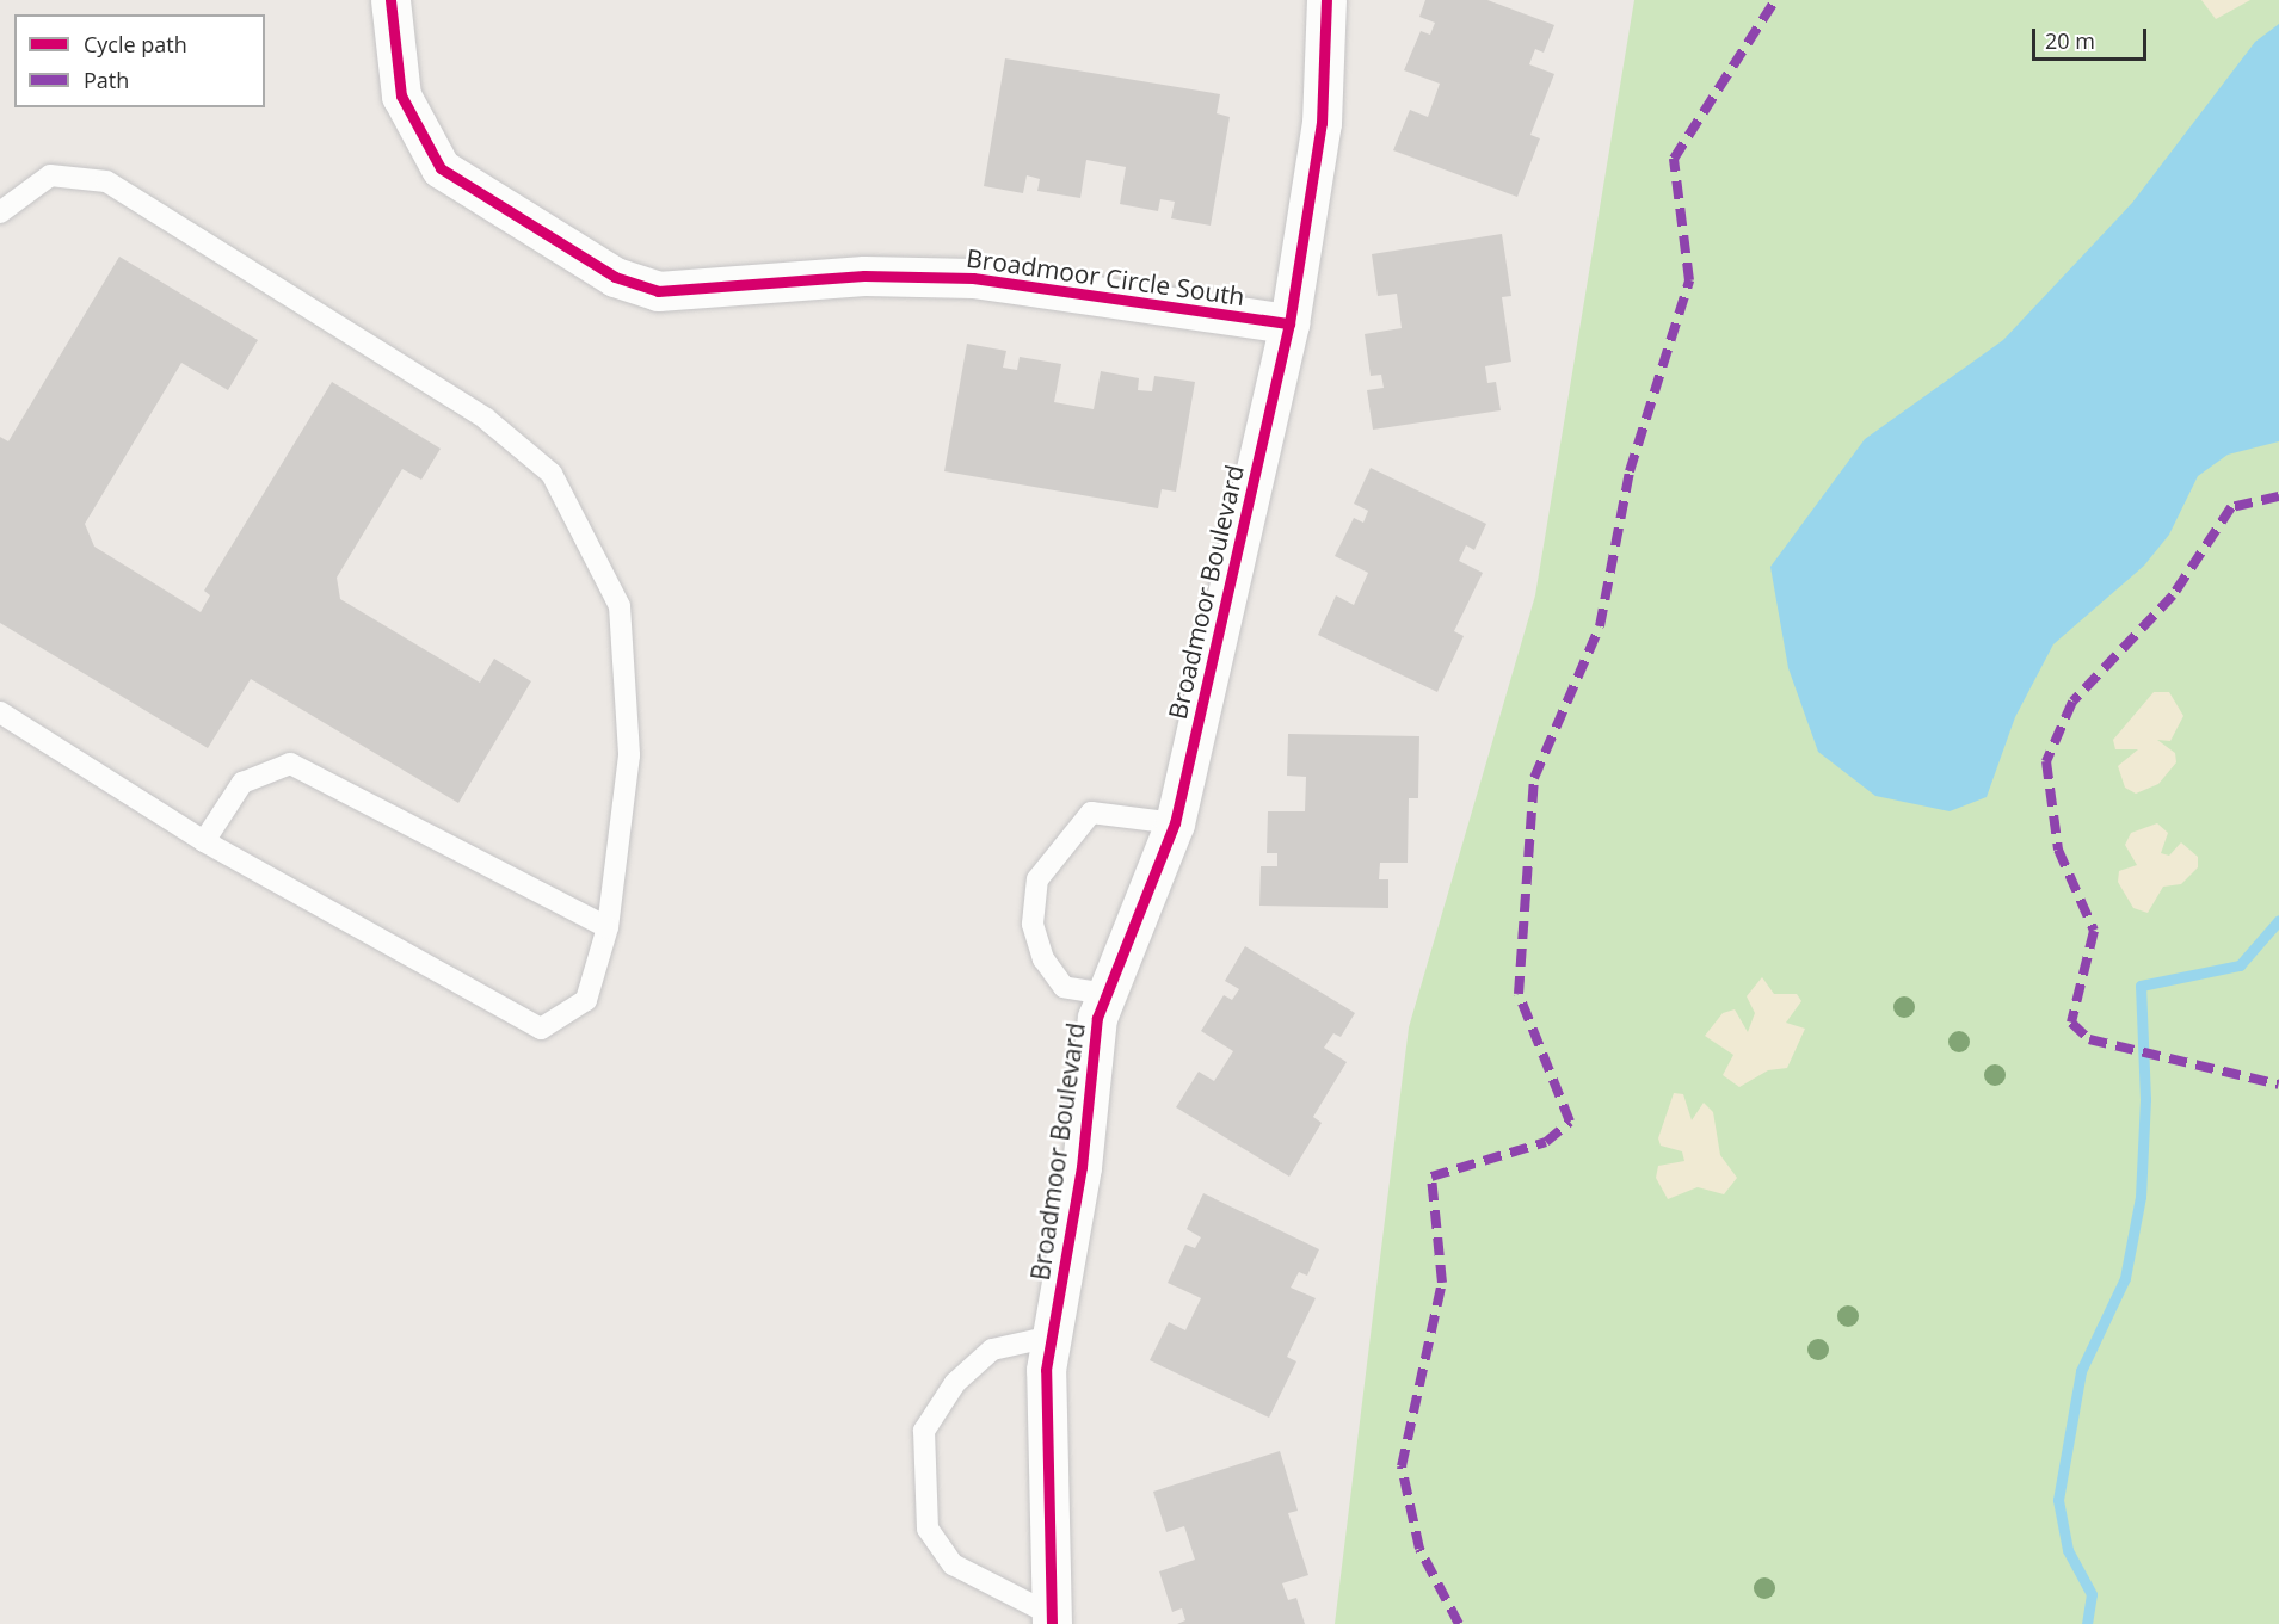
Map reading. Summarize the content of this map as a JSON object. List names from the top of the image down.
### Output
{
  "streets": {
    "street": ["Broadmoor Circle South", "Broadmoor Boulevard"]
  },
  "crossings": [
    ["Broadmoor Circle South", "Broadmoor Boulevard"]
  ],
  "legend": ["Cycle path", "Path"],
  "scale_bar": "20 m"
}
